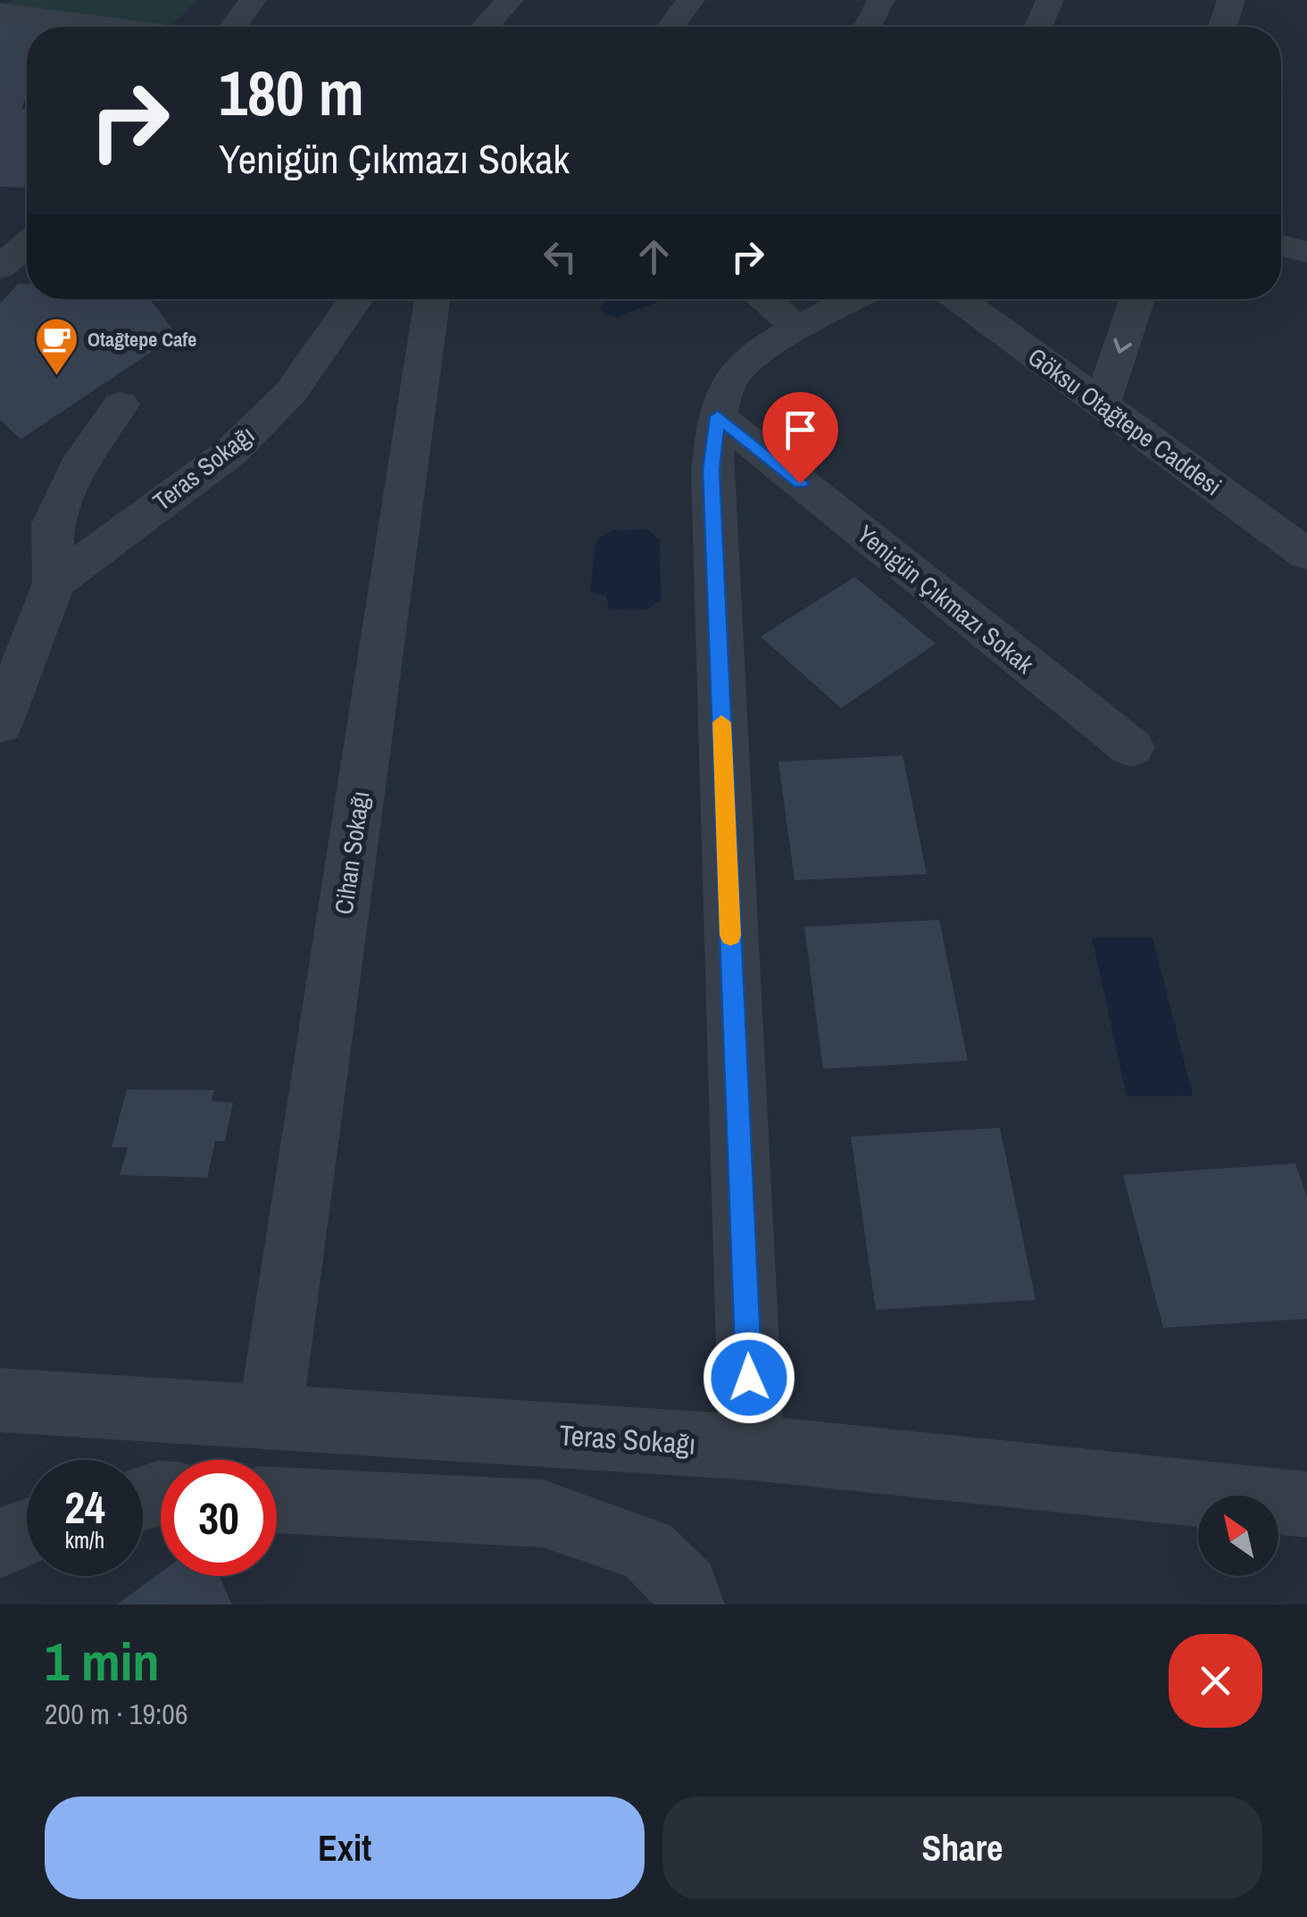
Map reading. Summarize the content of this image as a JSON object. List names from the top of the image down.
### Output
{
  "streets": {
    "street": [
      "Göksu Otağtepe Caddesi",
      "Teras Sokağı",
      "Yenigün Çıkmazı Sokak",
      "Cihan Sokağı"
    ]
  },
  "crossings": [
    ["Teras Sokağı", "Cihan Sokağı"]
  ],
  "places": {
    "cafe": ["Otağtepe Cafe"]
  },
  "north": "top left",
  "page": {
    "turn": ["180 m", "Yenigün Çıkmazı Sokak"],
    "speed": "24 km/h",
    "limit": "30",
    "heading": ["1 min", "200 m · 19:06"],
    "buttons": ["Exit", "Share"]
  }
}
